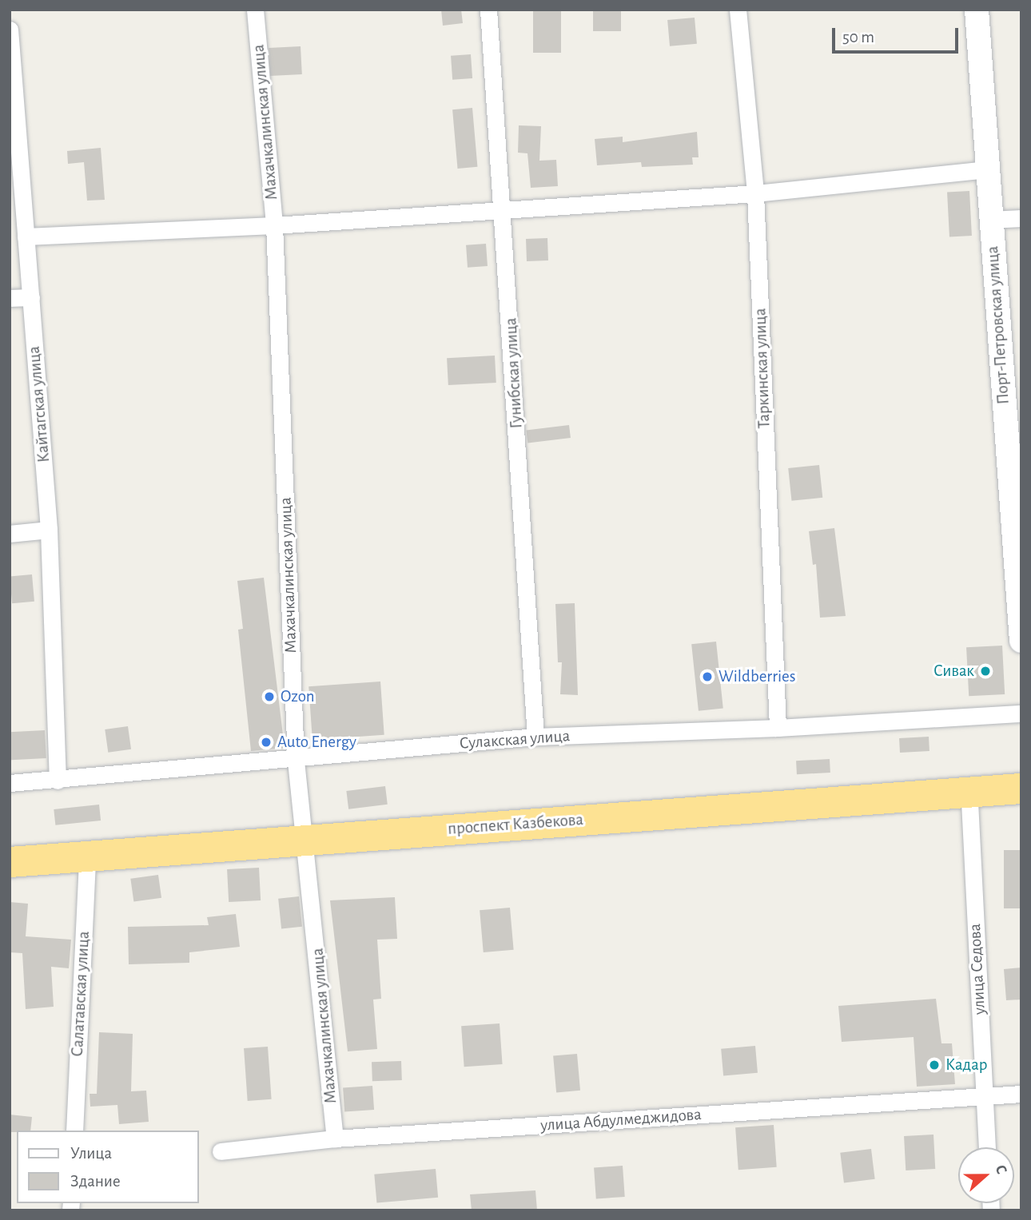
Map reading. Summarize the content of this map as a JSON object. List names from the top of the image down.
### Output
{
  "streets": {
    "highway": ["проспект Казбекова"],
    "street": [
      "Махачкалинская улица",
      "Порт-Петровская улица",
      "Таркинская улица",
      "Гунибская улица",
      "Кайтагская улица",
      "Сулакская улица",
      "улица Седова",
      "Салатавская улица",
      "улица Абдулмеджидова"
    ]
  },
  "crossings": [
    ["Махачкалинская улица", "Сулакская улица"],
    ["Махачкалинская улица", "проспект Казбекова"],
    ["Махачкалинская улица", "улица Абдулмеджидова"],
    ["Таркинская улица", "Сулакская улица"],
    ["Гунибская улица", "Сулакская улица"],
    ["Кайтагская улица", "Сулакская улица"],
    ["проспект Казбекова", "улица Седова"],
    ["проспект Казбекова", "Салатавская улица"],
    ["улица Седова", "улица Абдулмеджидова"]
  ],
  "places": [
    "Сивак",
    "Wildberries",
    "Ozon",
    "Auto Energy",
    "Кадар"
  ],
  "legend": ["Улица", "Здание"],
  "scale_bar": "50 m",
  "north": "right"
}
